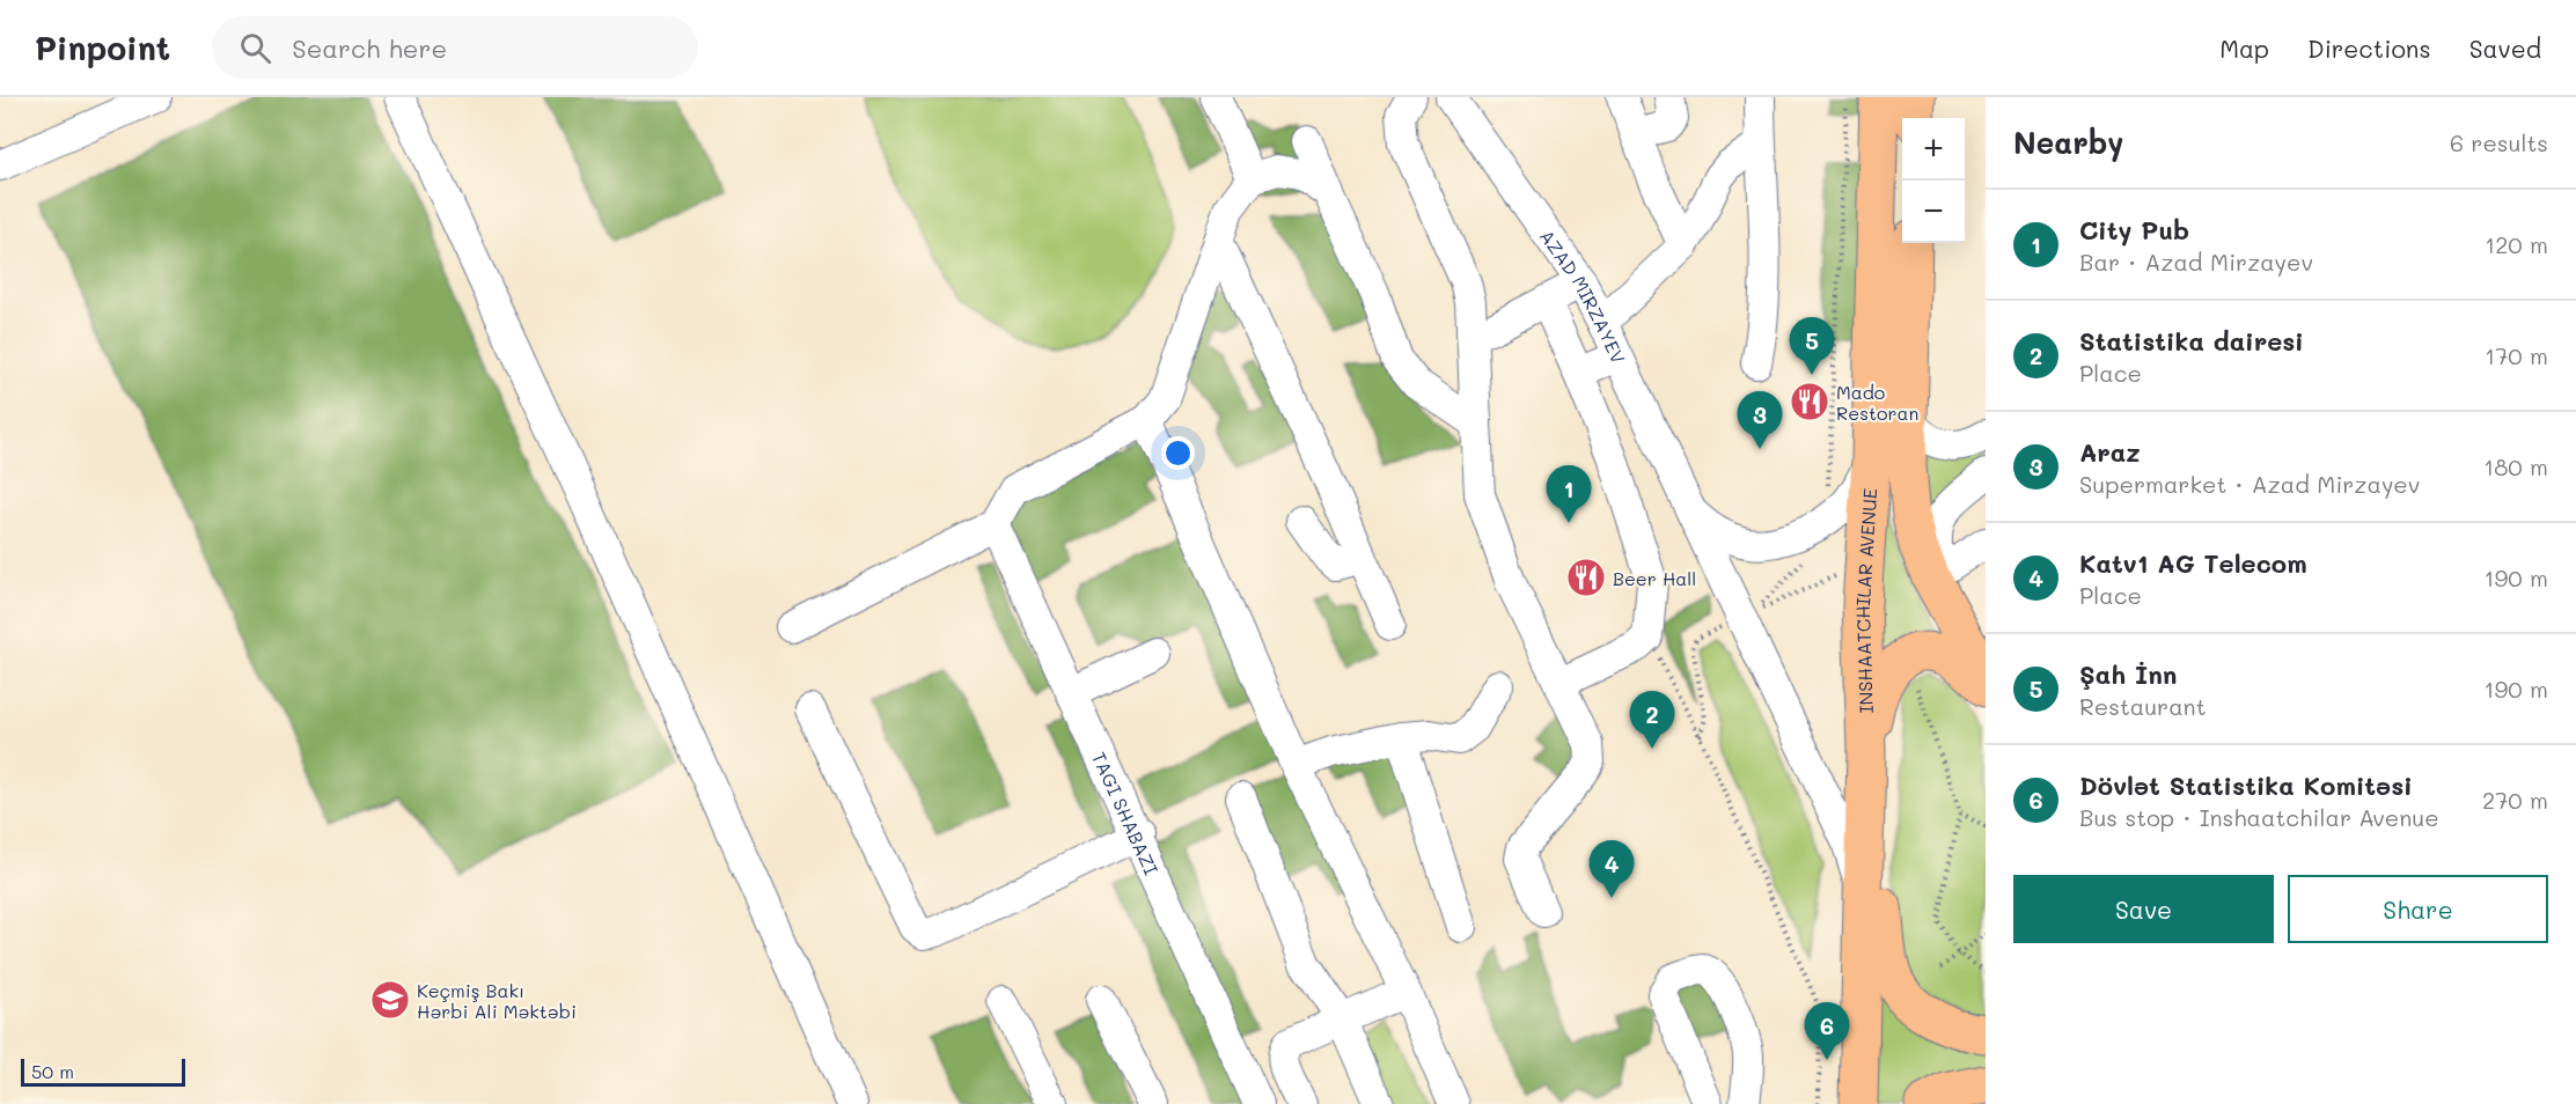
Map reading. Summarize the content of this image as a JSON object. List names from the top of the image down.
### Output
{
  "streets": {
    "main road": ["INSHAATCHILAR AVENUE"],
    "street": ["AZAD MIRZAYEV", "TAGI SHABAZI"]
  },
  "crossings": [
    ["AZAD MIRZAYEV", "INSHAATCHILAR AVENUE"]
  ],
  "places": {
    "restaurant": ["Mado Restoran", "Beer Hall"],
    "school or university": ["Keçmiş Bakı Hərbi Ali Məktəbi"]
  },
  "scale_bar": "50 m",
  "page": {
    "header": "Pinpoint",
    "search": "Search here",
    "nav": ["Map", "Directions", "Saved"],
    "heading": ["Nearby", "6 results"],
    "map_buttons": ["+", "−"],
    "list": [
      {
        "mark": "1",
        "name": "City Pub",
        "note": "Bar · Azad Mirzayev",
        "value": "120 m"
      },
      {
        "mark": "2",
        "name": "Statistika dairesi",
        "note": "Place",
        "value": "170 m"
      },
      {
        "mark": "3",
        "name": "Araz",
        "note": "Supermarket · Azad Mirzayev",
        "value": "180 m"
      },
      {
        "mark": "4",
        "name": "Katv1 AG Telecom",
        "note": "Place",
        "value": "190 m"
      },
      {
        "mark": "5",
        "name": "Şah İnn",
        "note": "Restaurant",
        "value": "190 m"
      },
      {
        "mark": "6",
        "name": "Dövlət Statistika Komitəsi",
        "note": "Bus stop · Inshaatchilar Avenue",
        "value": "270 m"
      }
    ],
    "pins": [
      "5",
      "3",
      "1",
      "2",
      "4",
      "6"
    ],
    "buttons": ["Save", "Share"],
    "scale": "50 m"
  }
}
